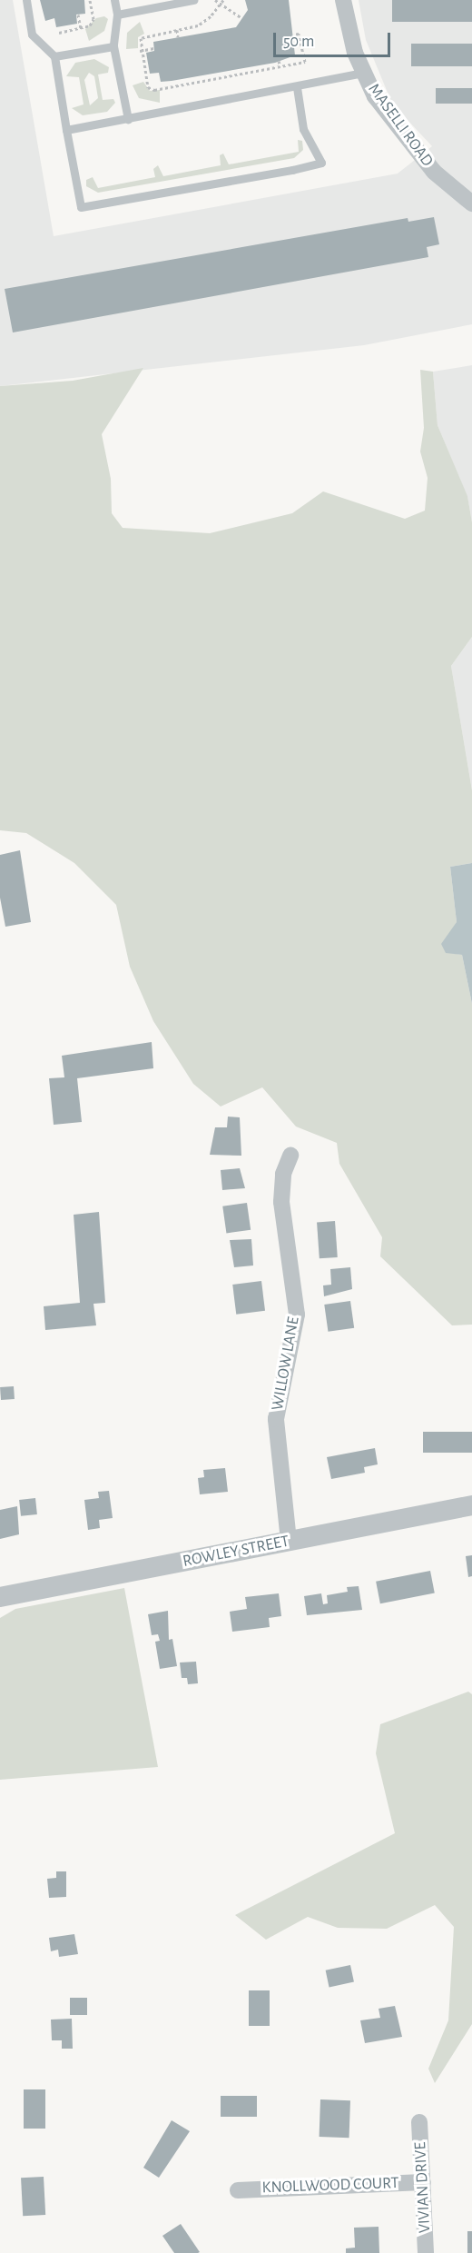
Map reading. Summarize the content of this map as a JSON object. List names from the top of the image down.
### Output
{
  "streets": {
    "street": [
      "MASELLI ROAD",
      "WILLOW LANE",
      "ROWLEY STREET",
      "KNOLLWOOD COURT",
      "VIVIAN DRIVE"
    ]
  },
  "crossings": [
    ["WILLOW LANE", "ROWLEY STREET"],
    ["KNOLLWOOD COURT", "VIVIAN DRIVE"]
  ],
  "scale_bar": "50 m"
}
